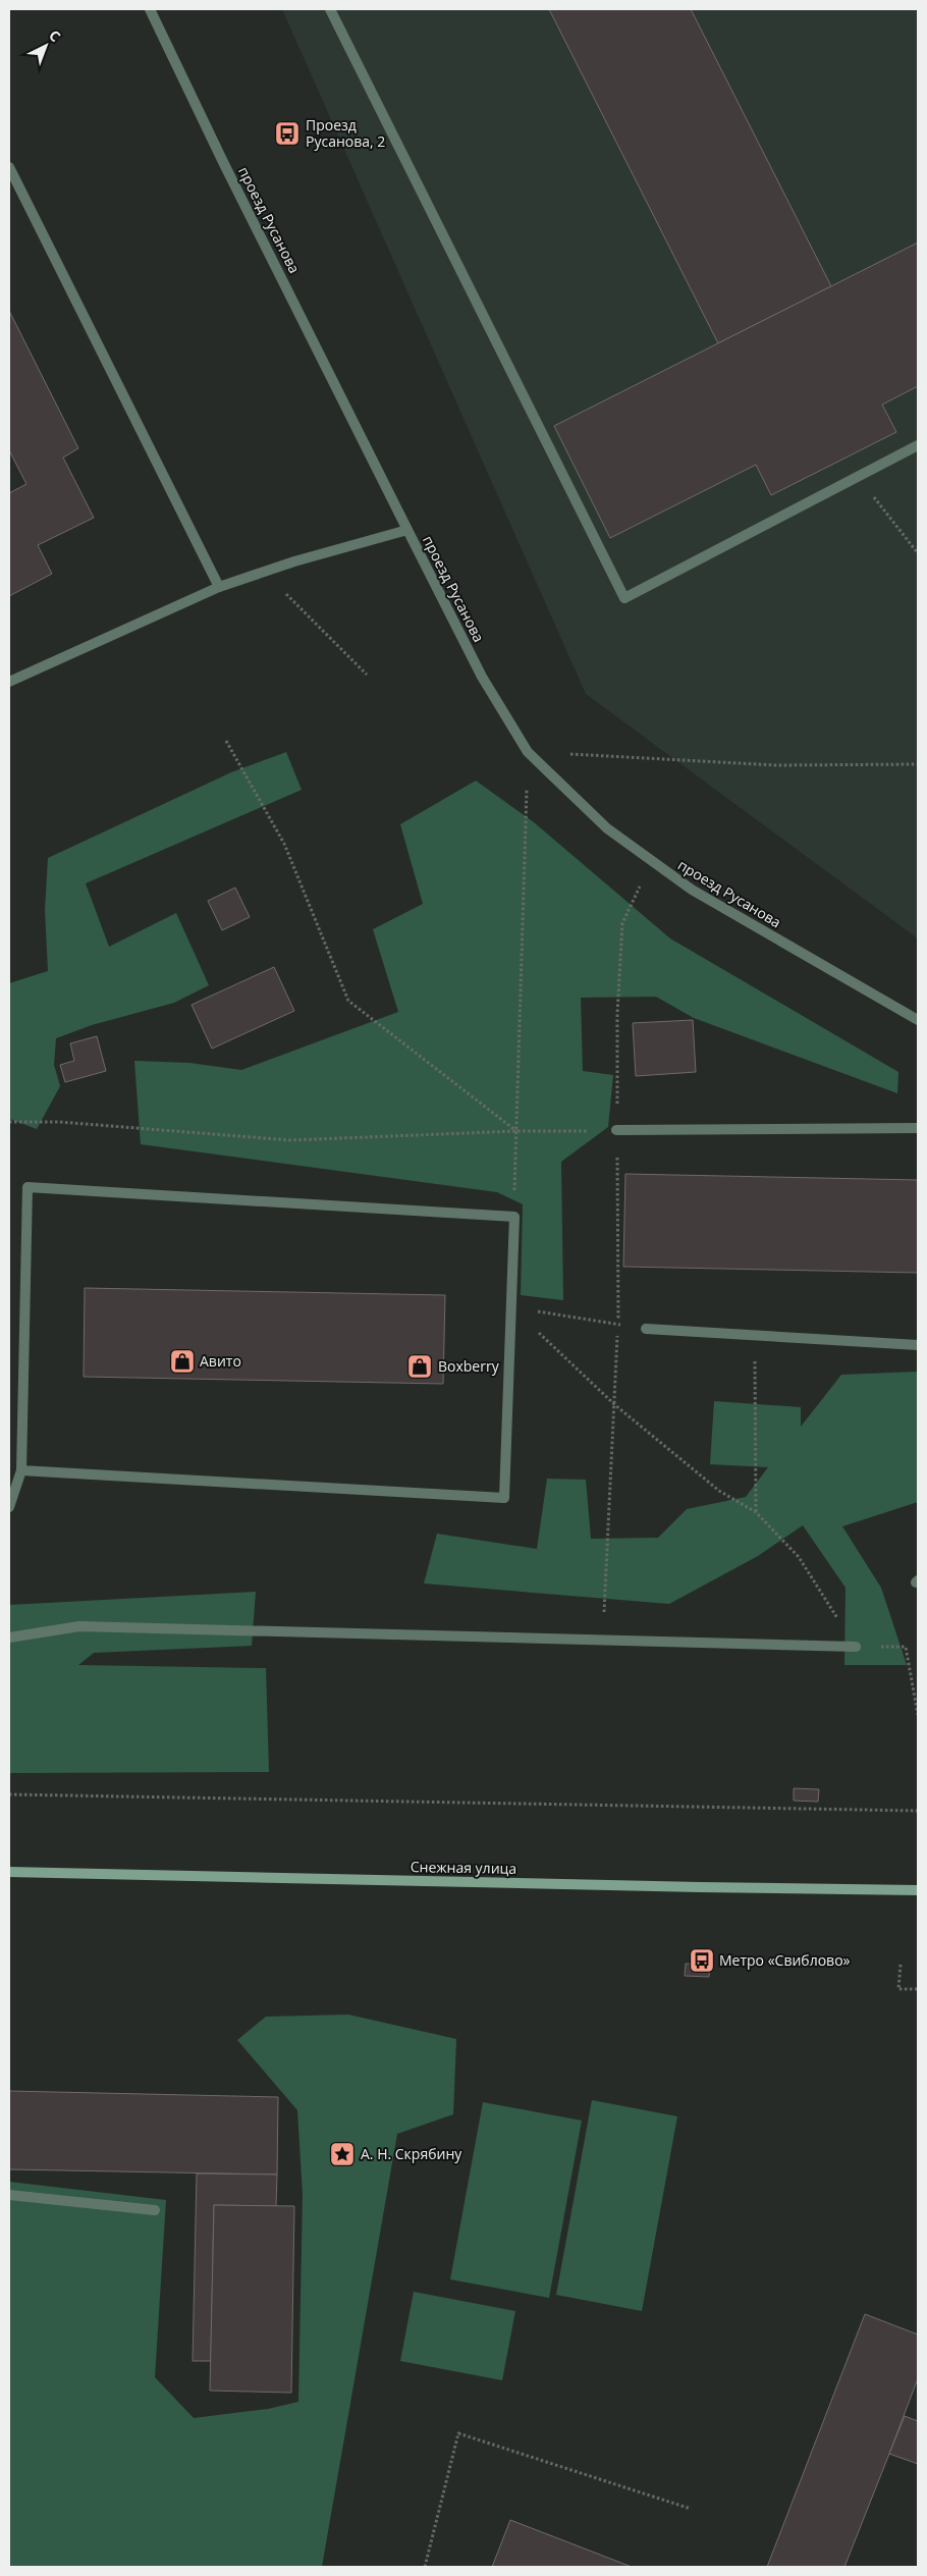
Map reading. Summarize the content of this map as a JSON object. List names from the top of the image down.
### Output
{
  "streets": {
    "main road": ["Снежная улица"],
    "street": ["проезд Русанова"]
  },
  "places": {
    "bus stop": ["Проезд Русанова, 2", "Метро «Свиблово»"],
    "shop": ["Авито", "Boxberry"],
    "place": ["А. Н. Скрябину"]
  },
  "north": "top right"
}
